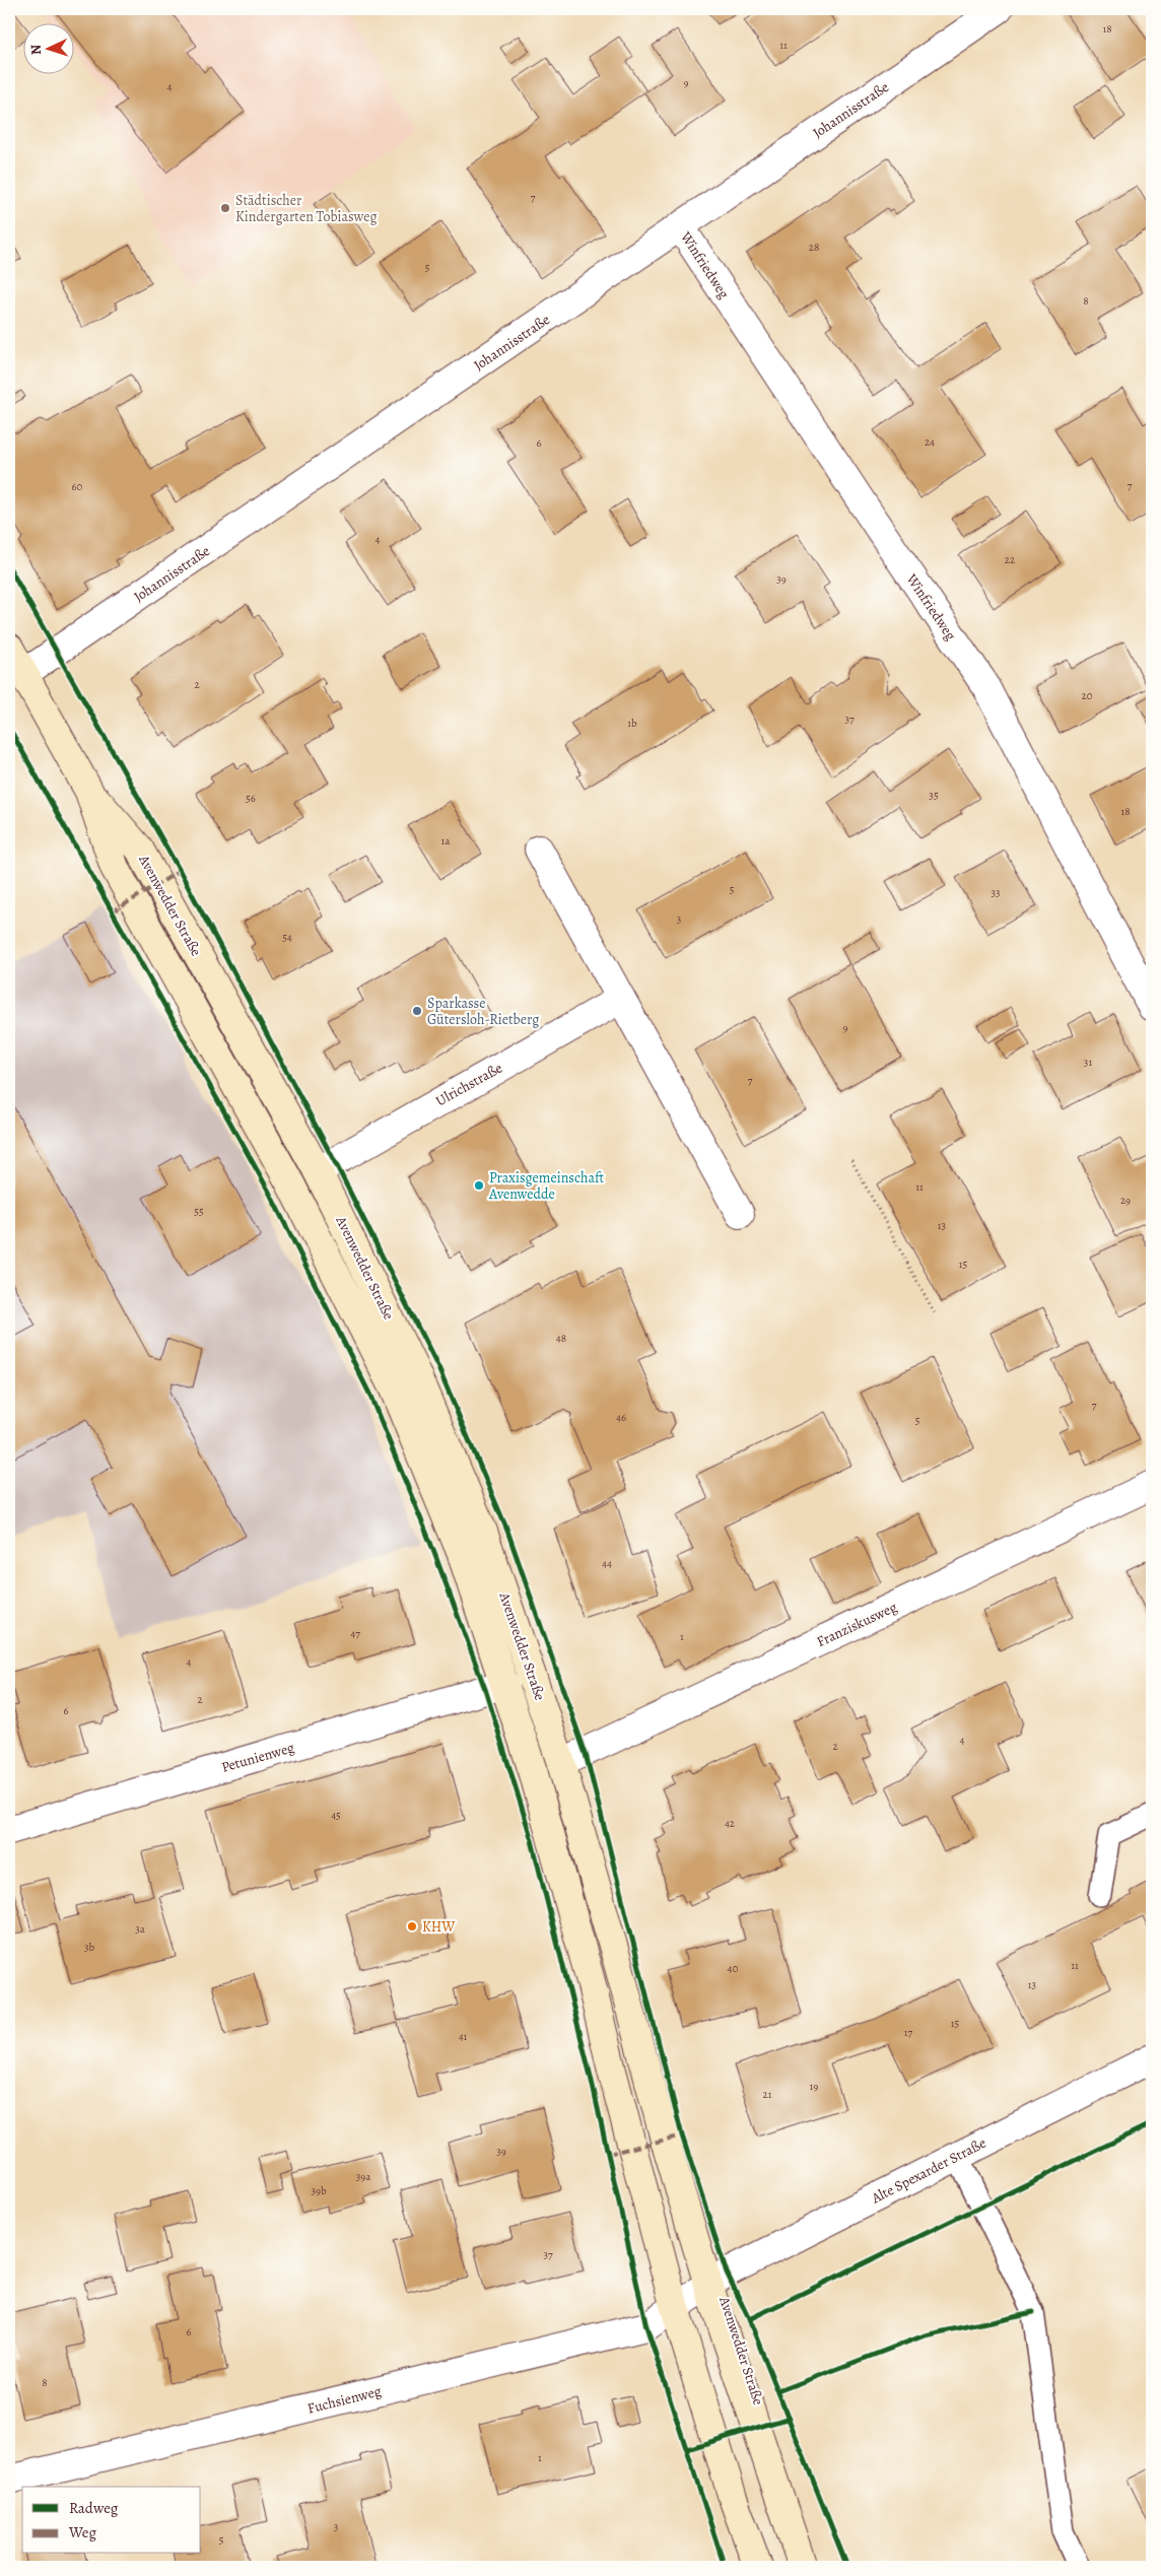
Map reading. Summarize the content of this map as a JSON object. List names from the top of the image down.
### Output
{
  "streets": {
    "main road": ["Avenwedder Straße"],
    "street": [
      "Johannisstraße",
      "Winfriedweg",
      "Ulrichstraße",
      "Franziskusweg",
      "Petunienweg",
      "Alte Spexarder Straße",
      "Fuchsienweg"
    ]
  },
  "crossings": [
    ["Johannisstraße", "Winfriedweg"],
    ["Johannisstraße", "Avenwedder Straße"],
    ["Avenwedder Straße", "Ulrichstraße"],
    ["Avenwedder Straße", "Franziskusweg"],
    ["Avenwedder Straße", "Petunienweg"],
    ["Avenwedder Straße", "Alte Spexarder Straße"],
    ["Avenwedder Straße", "Fuchsienweg"],
    ["Alte Spexarder Straße", "Fuchsienweg"]
  ],
  "places": [
    "Städtischer Kindergarten Tobiasweg",
    "Sparkasse Gütersloh-Rietberg",
    "Praxisgemeinschaft Avenwedde",
    "KHW"
  ],
  "house_numbers": [
    "18",
    "11",
    "9",
    "4",
    "7",
    "28",
    "5",
    "8",
    "24",
    "6",
    "7",
    "60",
    "4",
    "22",
    "39",
    "2",
    "20",
    "37",
    "1b",
    "35",
    "56",
    "18",
    "1a",
    "5",
    "33",
    "3",
    "54",
    "9",
    "31",
    "7",
    "11",
    "29",
    "55",
    "13",
    "15",
    "48",
    "7",
    "46",
    "5",
    "44",
    "47",
    "1",
    "4",
    "2",
    "6",
    "4",
    "2",
    "45",
    "42",
    "3a",
    "3b",
    "11",
    "40",
    "13",
    "15",
    "17",
    "41",
    "19",
    "21",
    "39",
    "39a",
    "39b",
    "37",
    "6",
    "8",
    "1",
    "3",
    "5"
  ],
  "legend": ["Radweg", "Weg"],
  "north": "left"
}
